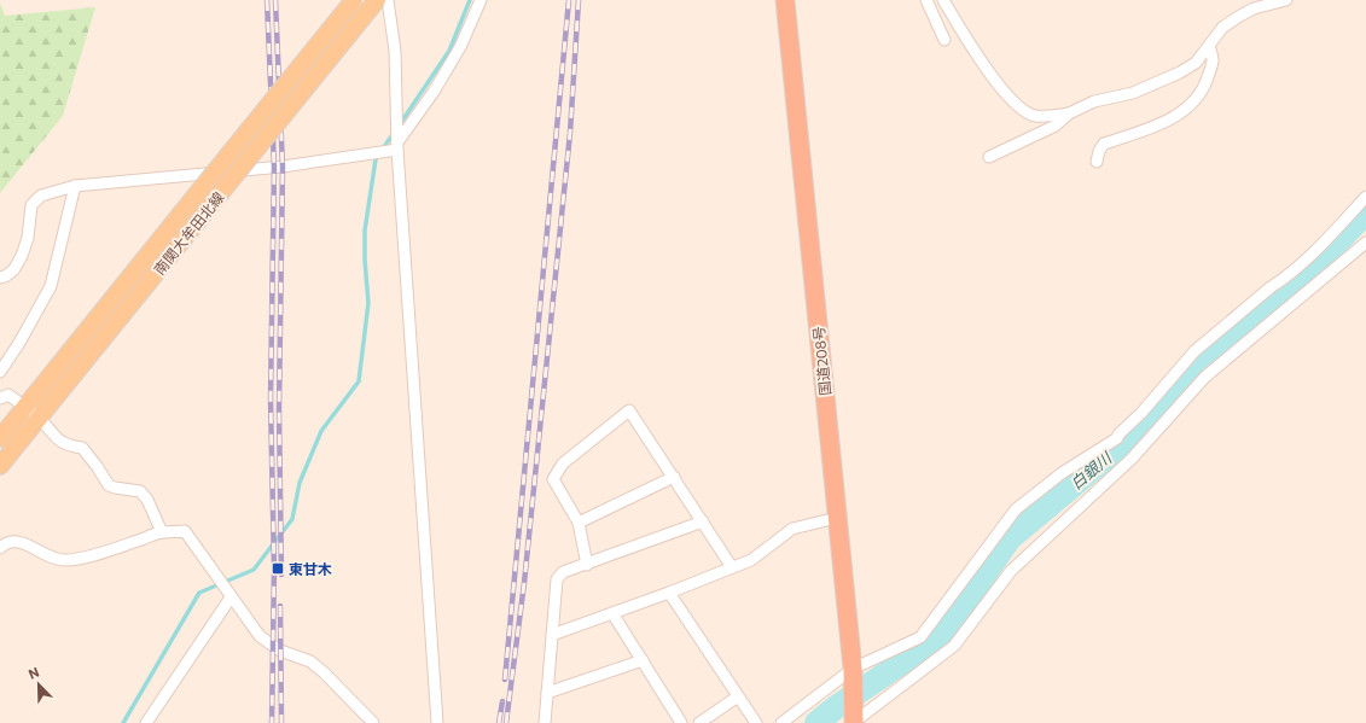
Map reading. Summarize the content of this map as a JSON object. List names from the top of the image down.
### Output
{
  "streets": {
    "highway": ["国道208号"],
    "main road": ["南関大牟田北線"]
  },
  "water": ["白銀川"],
  "places": {
    "transit": ["東甘木"]
  },
  "north": "top left"
}
